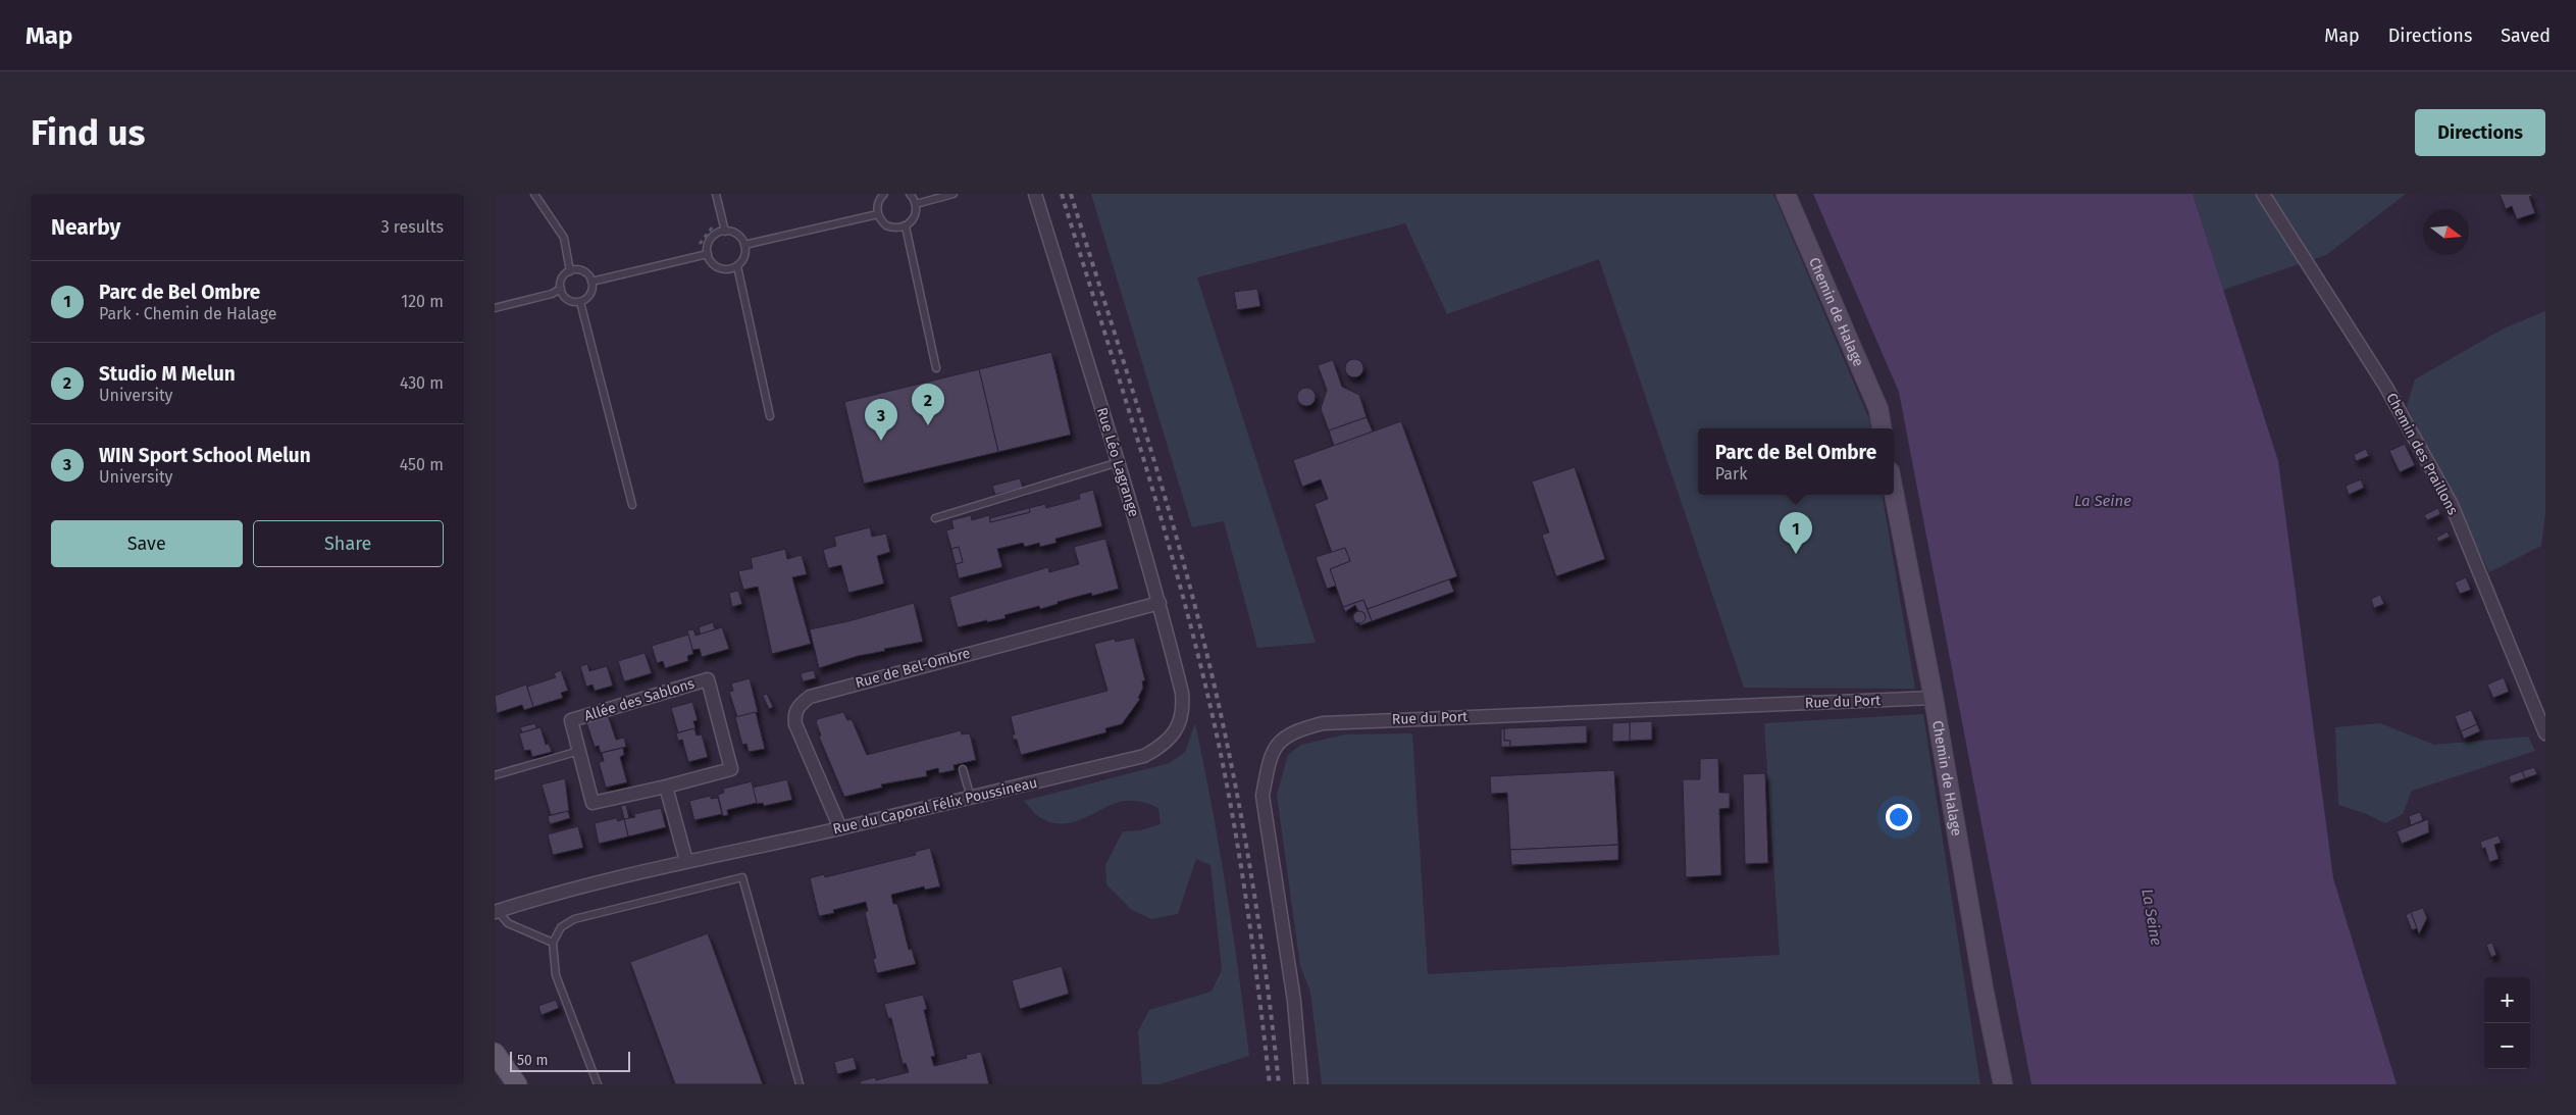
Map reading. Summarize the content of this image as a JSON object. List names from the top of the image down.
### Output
{
  "streets": {
    "street": [
      "Chemin de Halage",
      "Chemin des Praillons",
      "Rue Léo Lagrange",
      "Rue de Bel-Ombre",
      "Allée des Sablons",
      "Rue du Port",
      "Rue du Caporal Félix Poussineau"
    ]
  },
  "crossings": [
    ["Chemin de Halage", "Rue du Port"],
    ["Rue Léo Lagrange", "Rue de Bel-Ombre"],
    ["Rue Léo Lagrange", "Rue du Caporal Félix Poussineau"],
    ["Rue de Bel-Ombre", "Rue du Caporal Félix Poussineau"]
  ],
  "water": ["La Seine"],
  "scale_bar": "50 m",
  "north": "right",
  "page": {
    "header": "Map",
    "nav": ["Map", "Directions", "Saved"],
    "buttons": [
      "Directions",
      ["Save", "Share"]
    ],
    "title": "Find us",
    "heading": ["Nearby", "3 results"],
    "list": [
      {
        "mark": "1",
        "name": "Parc de Bel Ombre",
        "note": "Park · Chemin de Halage",
        "value": "120 m"
      },
      {
        "mark": "2",
        "name": "Studio M Melun",
        "note": "University",
        "value": "430 m"
      },
      {
        "mark": "3",
        "name": "WIN Sport School Melun",
        "note": "University",
        "value": "450 m"
      }
    ],
    "pins": ["2", "3", "1"],
    "popup": ["Parc de Bel Ombre", "Park"],
    "map_buttons": ["+", "−"],
    "scale": "50 m"
  }
}
